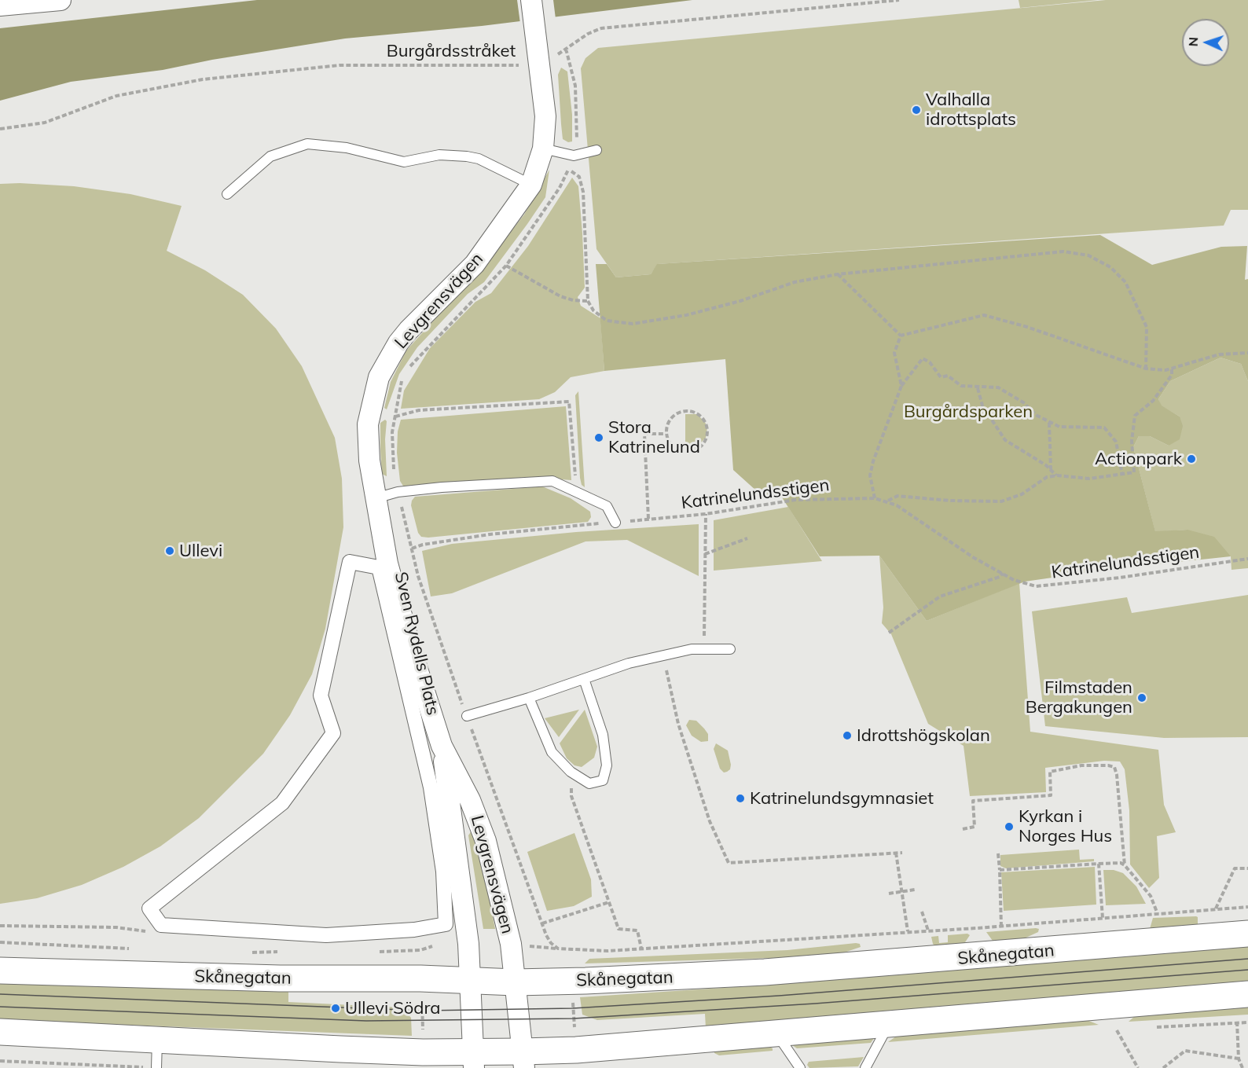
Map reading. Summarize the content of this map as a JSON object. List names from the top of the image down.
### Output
{
  "streets": {
    "main road": ["Skånegatan"],
    "street": ["Levgrensvägen", "Sven Rydells Plats"],
    "path": ["Burgårdsstråket", "Katrinelundsstigen"]
  },
  "crossings": [
    ["Burgårdsstråket", "Levgrensvägen"],
    ["Levgrensvägen", "Skånegatan"]
  ],
  "parks": ["Burgårdsparken"],
  "places": [
    "Valhalla idrottsplats",
    "Stora Katrinelund",
    "Actionpark",
    "Ullevi",
    "Filmstaden Bergakungen",
    "Idrottshögskolan",
    "Katrinelundsgymnasiet",
    "Kyrkan i Norges Hus",
    "Ullevi Södra"
  ],
  "north": "left"
}
